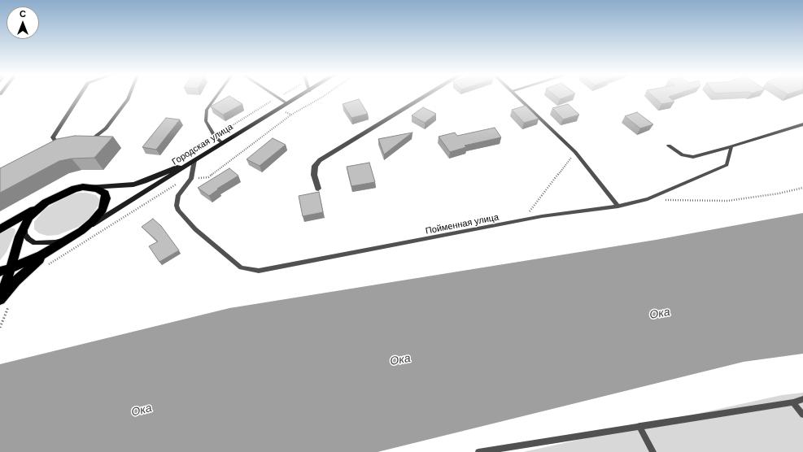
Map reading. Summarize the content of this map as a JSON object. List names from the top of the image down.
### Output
{
  "streets": {
    "main road": ["Городская улица"],
    "lane": ["Пойменная улица"]
  },
  "crossings": [
    ["Городская улица", "Пойменная улица"]
  ],
  "water": ["Ока"],
  "north": "top"
}
